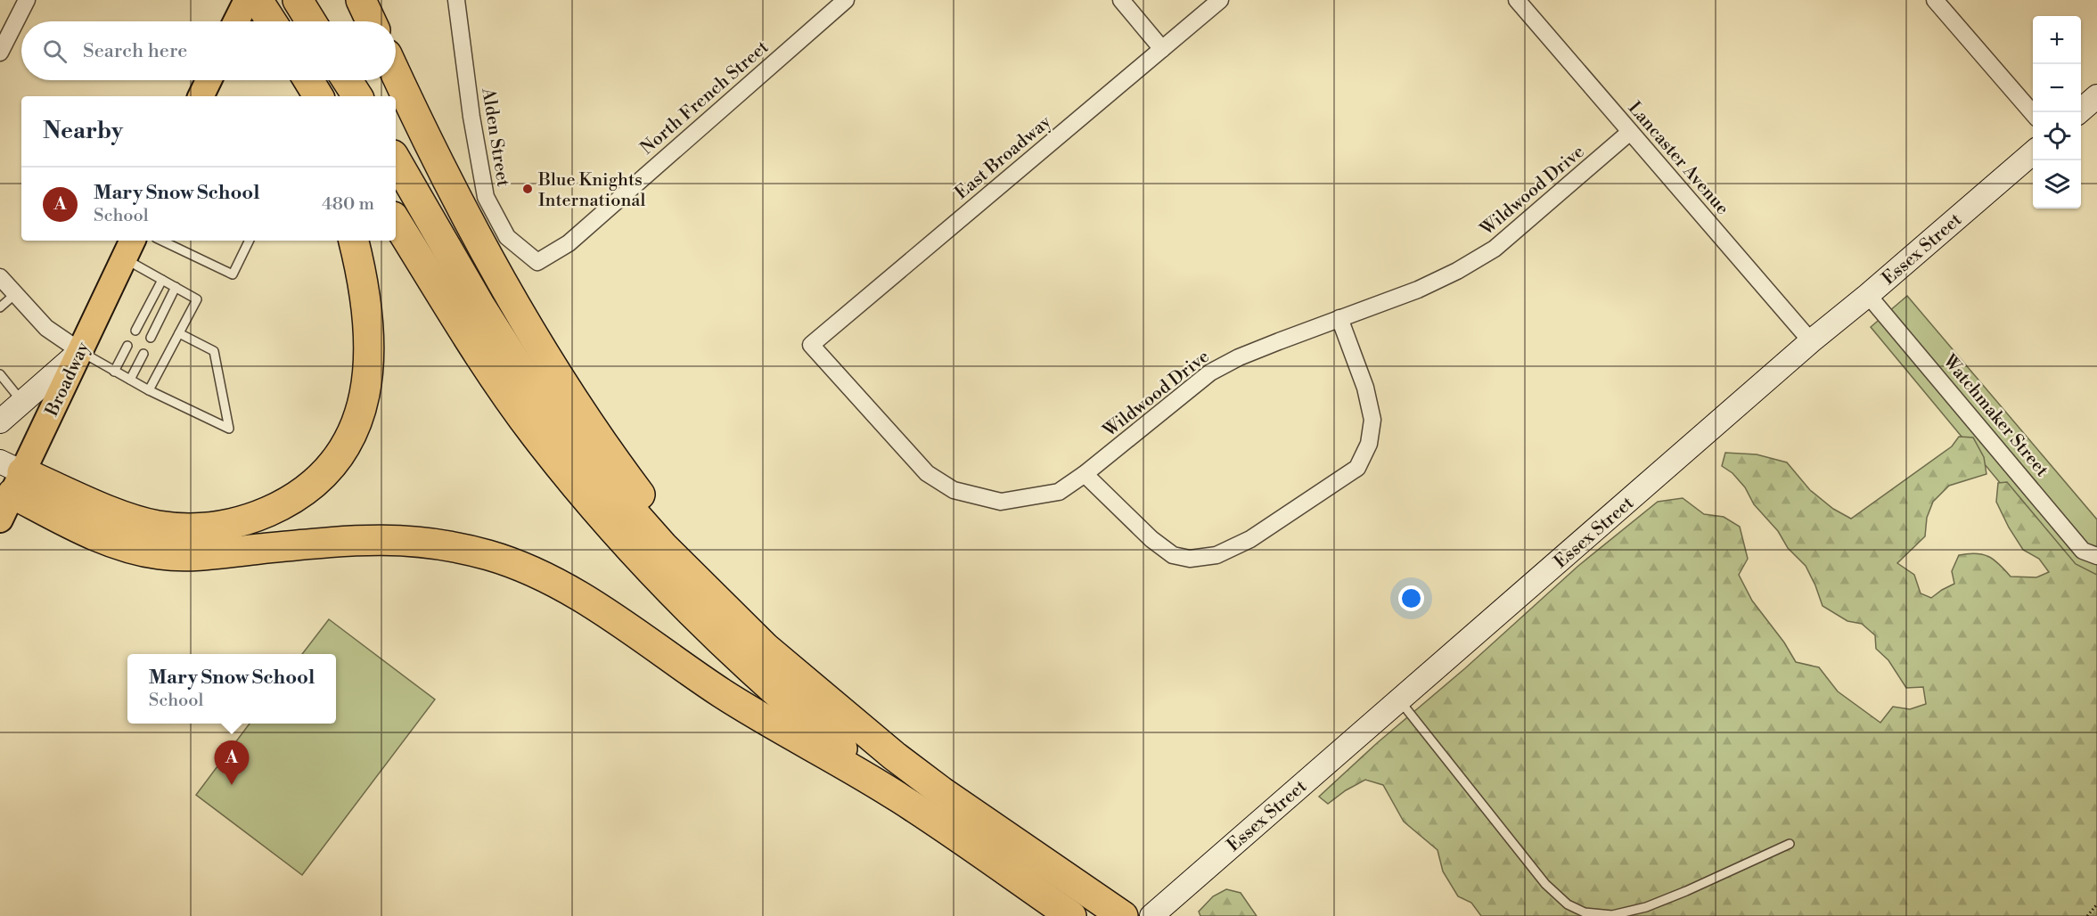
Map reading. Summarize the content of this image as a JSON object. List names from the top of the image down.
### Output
{
  "streets": {
    "main road": ["Broadway"],
    "street": [
      "North French Street",
      "Alden Street",
      "East Broadway",
      "Lancaster Avenue",
      "Wildwood Drive",
      "Essex Street",
      "Watchmaker Street"
    ]
  },
  "crossings": [
    ["North French Street", "Alden Street"],
    ["East Broadway", "Wildwood Drive"],
    ["Lancaster Avenue", "Wildwood Drive"],
    ["Lancaster Avenue", "Essex Street"],
    ["Essex Street", "Watchmaker Street"]
  ],
  "places": ["Blue Knights International"],
  "page": {
    "map_buttons": ["+", "−"],
    "search": "Search here",
    "heading": "Nearby",
    "list": [
      {
        "mark": "A",
        "name": "Mary Snow School",
        "note": "School",
        "value": "480 m"
      }
    ],
    "popup": ["Mary Snow School", "School"],
    "pins": "A"
  }
}
